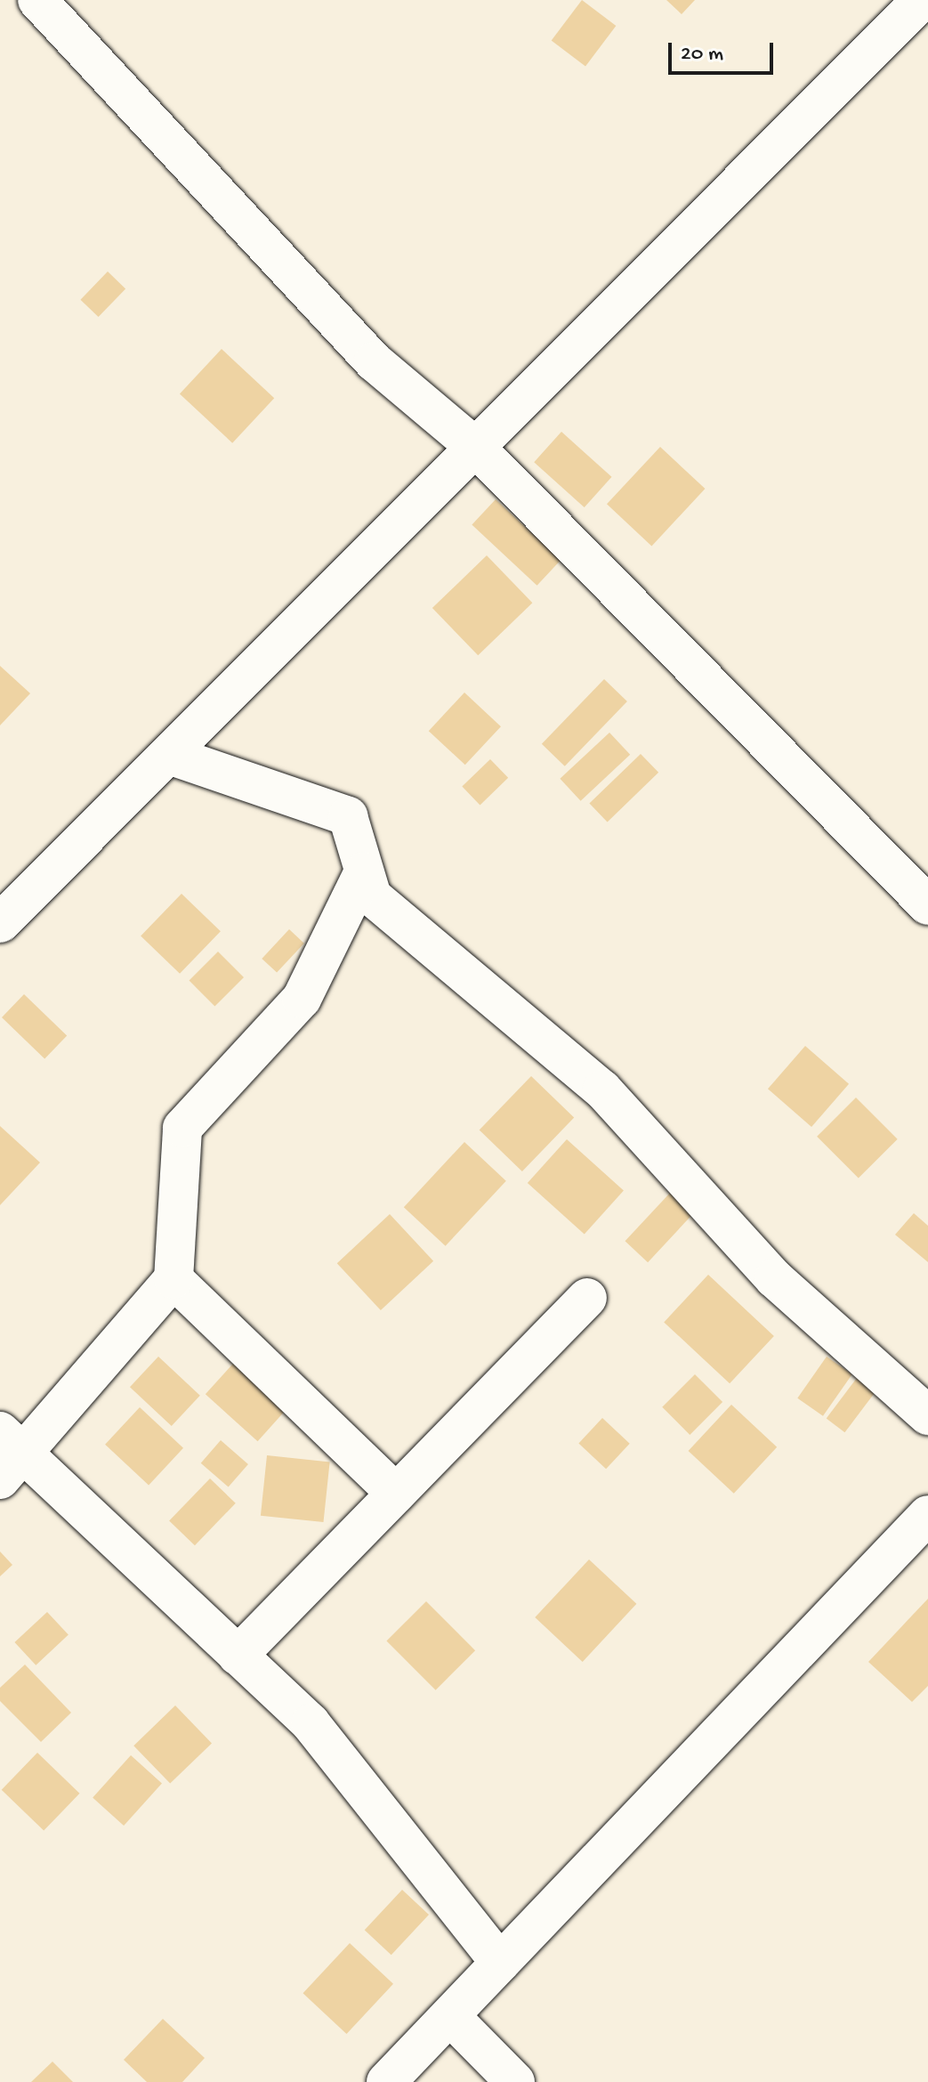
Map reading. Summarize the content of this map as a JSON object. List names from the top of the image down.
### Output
{
  "scale_bar": "20 m"
}
